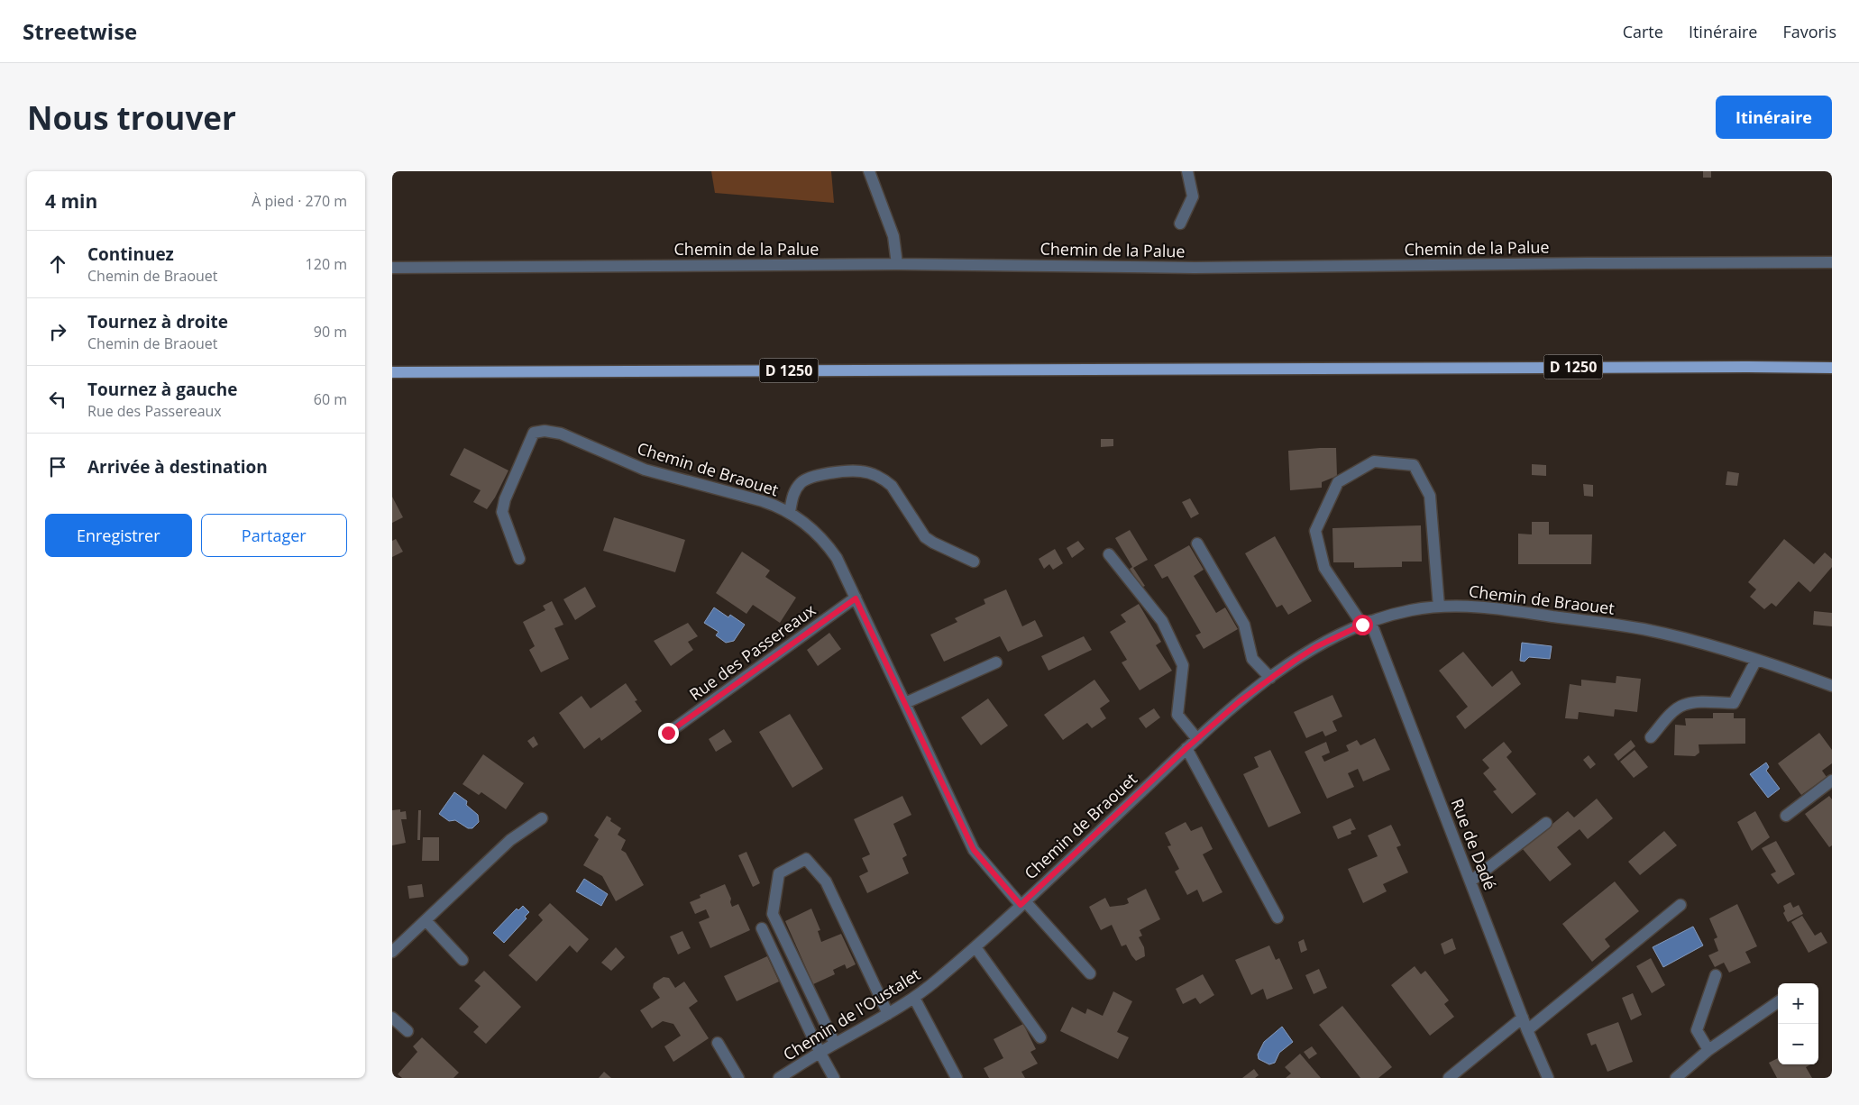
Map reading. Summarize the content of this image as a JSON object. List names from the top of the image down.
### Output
{
  "streets": {
    "main road": ["D 1250"],
    "street": [
      "Chemin de la Palue",
      "Chemin de Braouet",
      "Rue des Passereaux",
      "Rue de Dadé",
      "Chemin de l'Oustalet"
    ]
  },
  "crossings": [
    ["Chemin de Braouet", "Rue des Passereaux"],
    ["Chemin de Braouet", "Rue de Dadé"],
    ["Chemin de Braouet", "Chemin de l'Oustalet"]
  ],
  "page": {
    "header": "Streetwise",
    "nav": ["Carte", "Itinéraire", "Favoris"],
    "buttons": [
      "Itinéraire",
      ["Enregistrer", "Partager"]
    ],
    "title": "Nous trouver",
    "heading": ["4 min", "À pied · 270 m"],
    "list": [
      ["Continuez", "Chemin de Braouet", "120 m"],
      ["Tournez à droite", "Chemin de Braouet", "90 m"],
      ["Tournez à gauche", "Rue des Passereaux", "60 m"],
      "Arrivée à destination"
    ],
    "map_buttons": ["+", "−"]
  }
}
